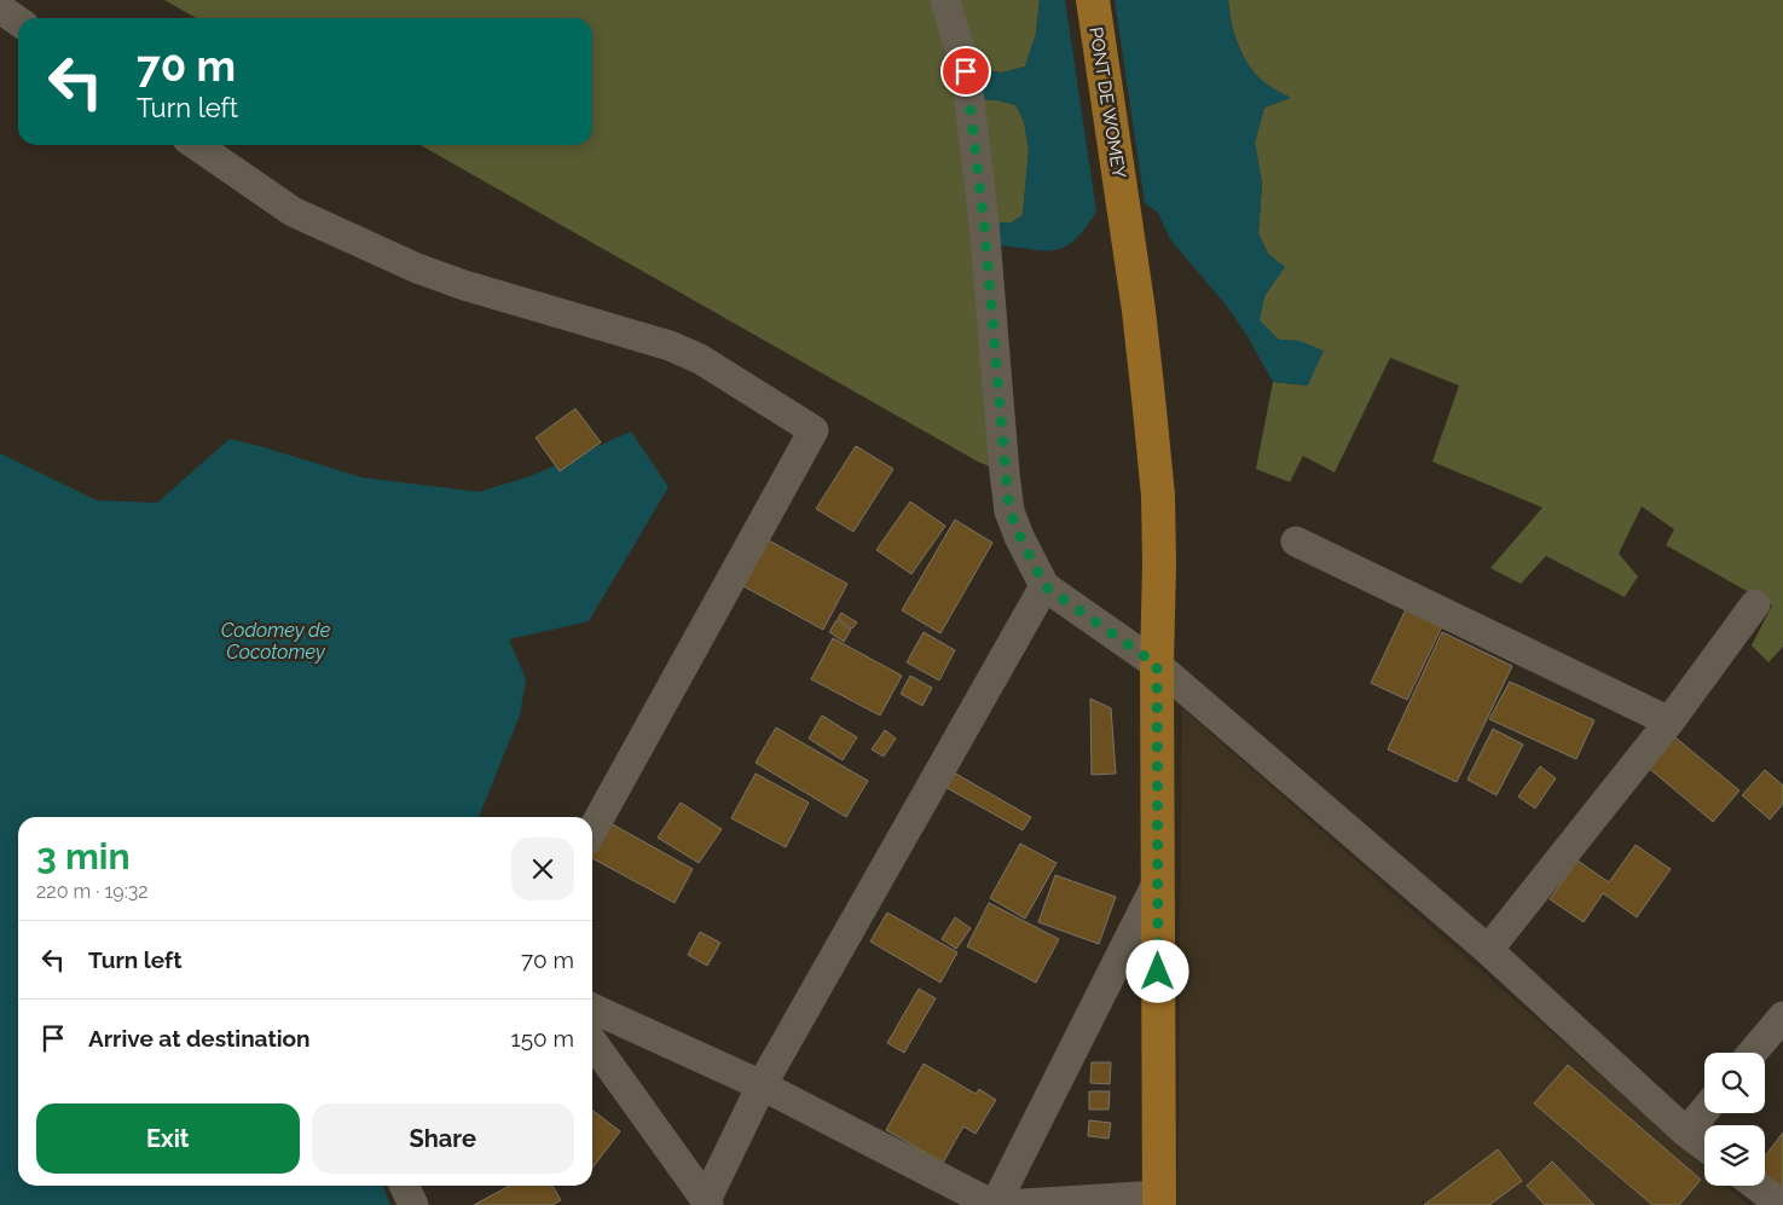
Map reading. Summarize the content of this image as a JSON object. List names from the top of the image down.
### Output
{
  "streets": {
    "main road": ["PONT DE WOMEY"]
  },
  "water": ["Codomey de Cocotomey"],
  "page": {
    "turn": ["70 m", "Turn left"],
    "heading": ["3 min", "220 m · 19:32"],
    "list": [
      {
        "name": "Turn left",
        "value": "70 m"
      },
      {
        "name": "Arrive at destination",
        "value": "150 m"
      }
    ],
    "buttons": ["Exit", "Share"]
  }
}
